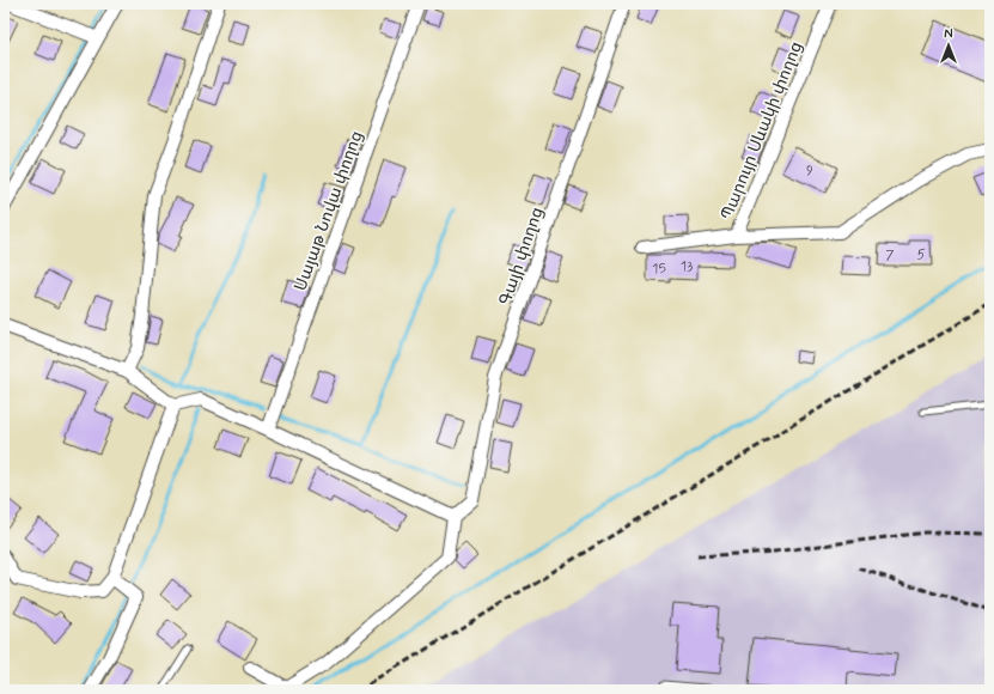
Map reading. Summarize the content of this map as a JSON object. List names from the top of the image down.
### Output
{
  "streets": {
    "street": ["Պարույր Սևակի փողոց", "Սայաթ Նովա փողոց", "Գայի փողոց"]
  },
  "house_numbers": [
    "9",
    "5",
    "7",
    "13",
    "15"
  ],
  "north": "top"
}
